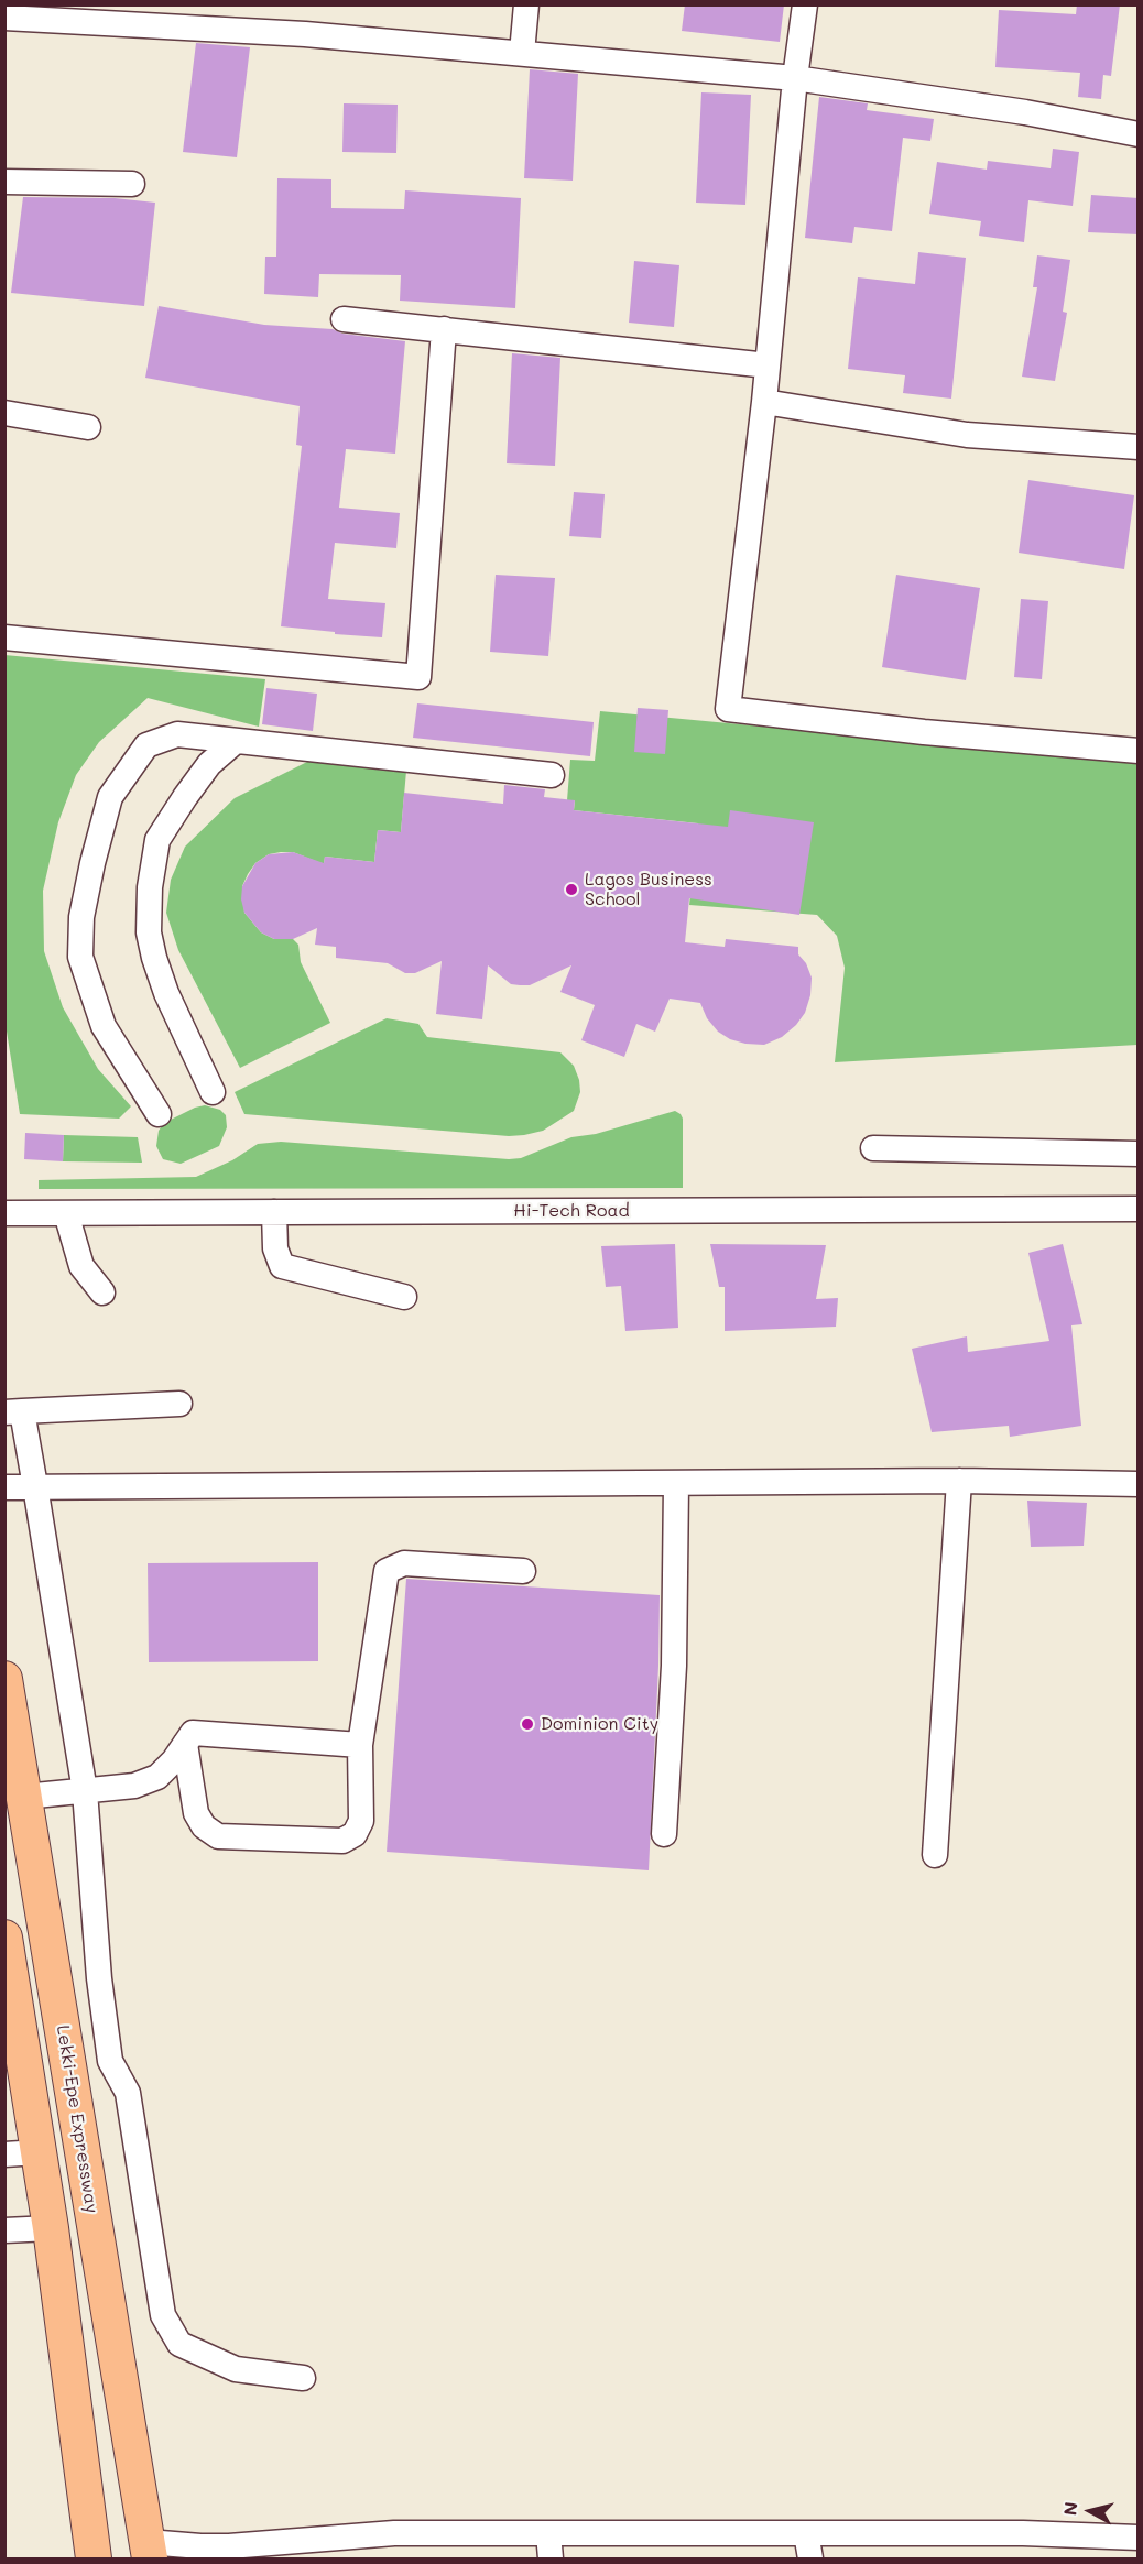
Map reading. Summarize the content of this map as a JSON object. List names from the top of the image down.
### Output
{
  "streets": {
    "highway": ["Lekki-Epe Expressway"],
    "street": ["Hi-Tech Road"]
  },
  "places": ["Lagos Business School", "Dominion City"],
  "north": "left"
}
